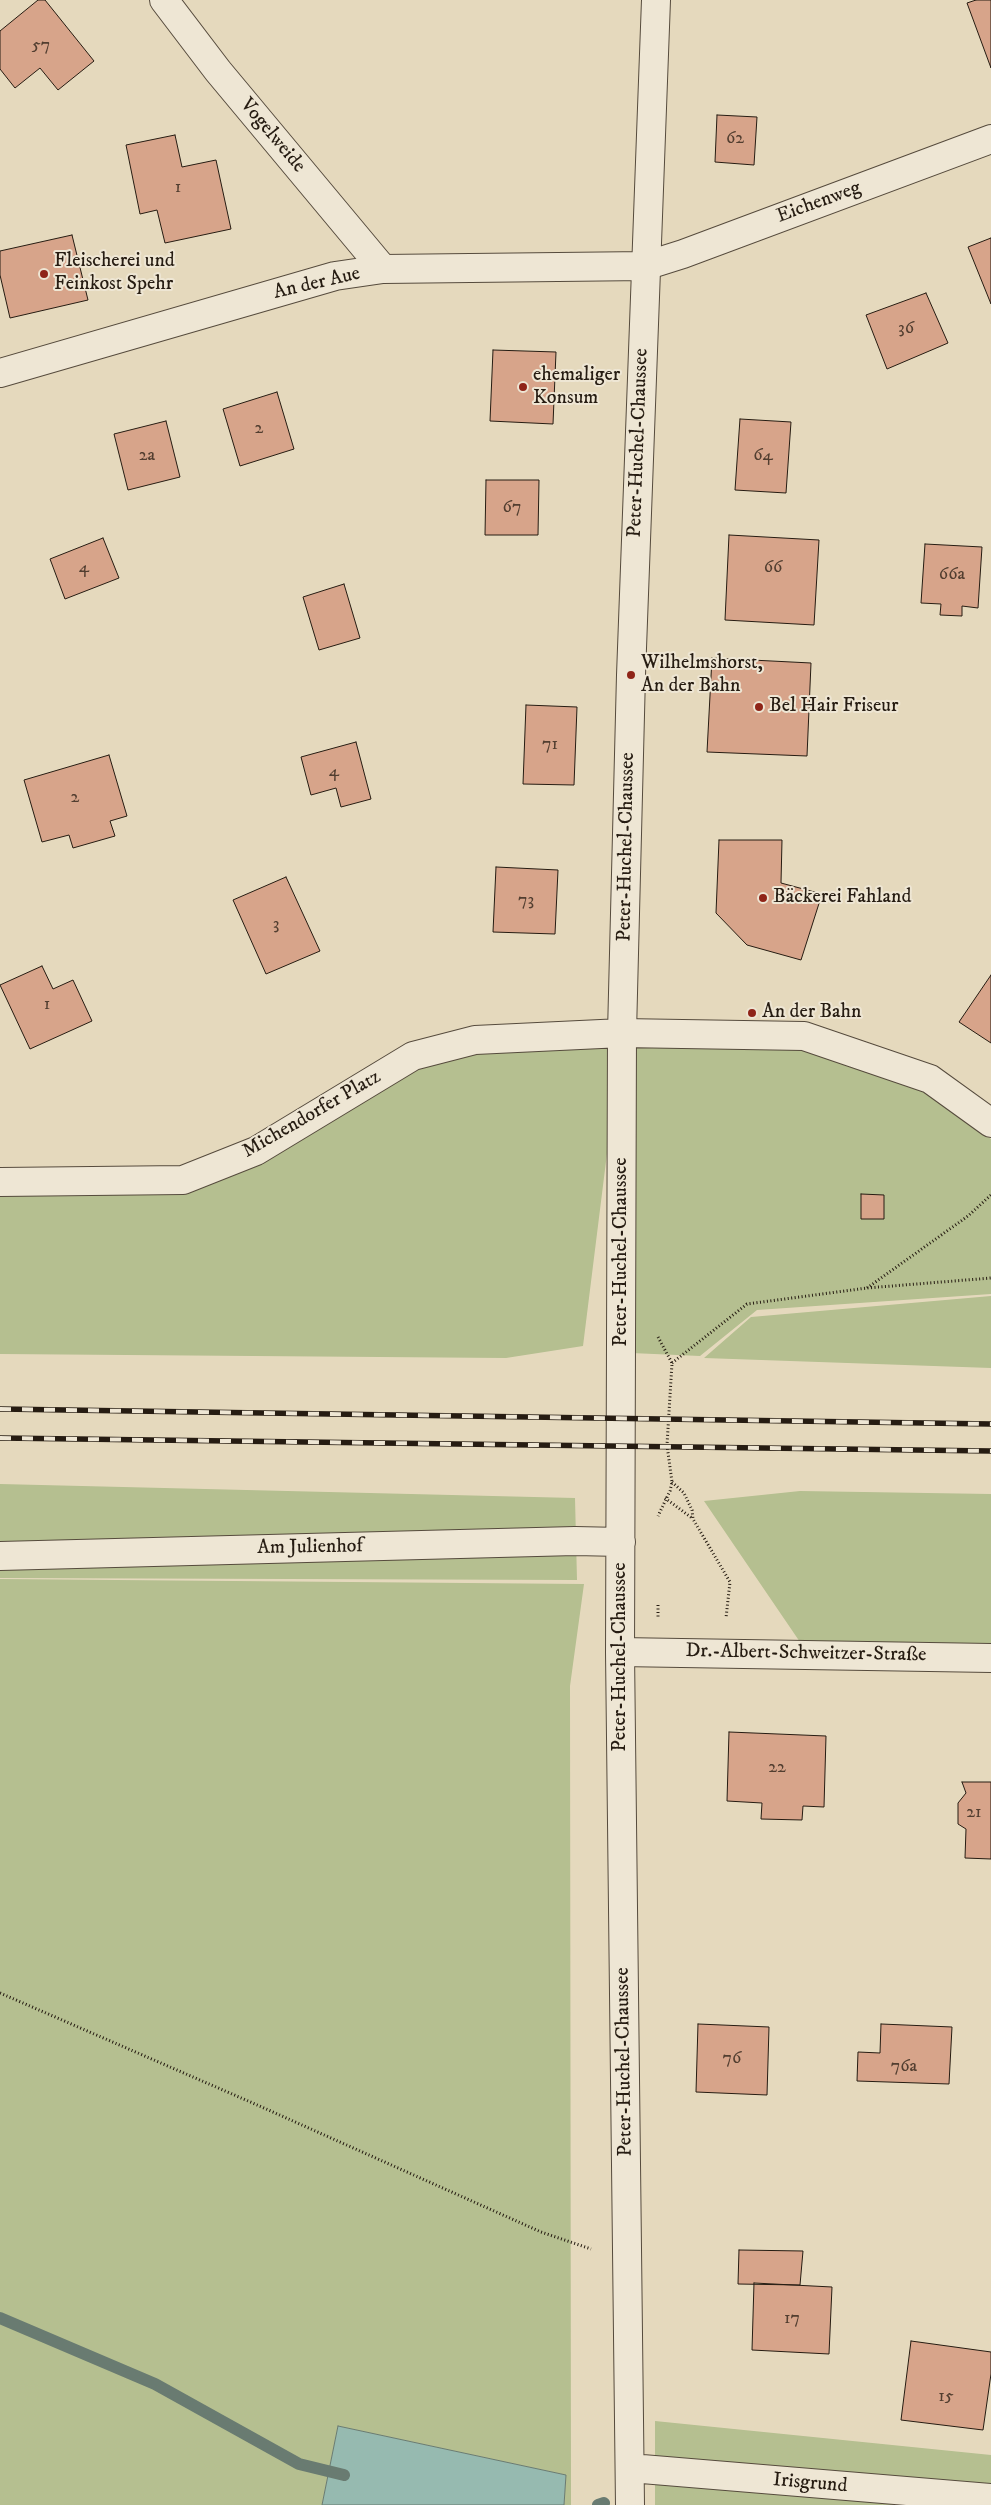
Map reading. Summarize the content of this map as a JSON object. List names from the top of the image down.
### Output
{
  "streets": {
    "street": [
      "Vogelweide",
      "Eichenweg",
      "An der Aue",
      "Peter-Huchel-Chaussee",
      "Michendorfer Platz",
      "Am Julienhof",
      "Dr.-Albert-Schweitzer-Straße",
      "Irisgrund"
    ]
  },
  "crossings": [
    ["Vogelweide", "An der Aue"],
    ["Eichenweg", "An der Aue"],
    ["Eichenweg", "Peter-Huchel-Chaussee"],
    ["An der Aue", "Peter-Huchel-Chaussee"],
    ["Peter-Huchel-Chaussee", "Michendorfer Platz"],
    ["Peter-Huchel-Chaussee", "Am Julienhof"],
    ["Peter-Huchel-Chaussee", "Dr.-Albert-Schweitzer-Straße"],
    ["Peter-Huchel-Chaussee", "Irisgrund"]
  ],
  "places": [
    "Fleischerei und Feinkost Spehr",
    "ehemaliger Konsum",
    "Wilhelmshorst, An der Bahn",
    "Bel Hair Friseur",
    "Bäckerei Fahland",
    "An der Bahn"
  ],
  "house_numbers": [
    "57",
    "62",
    "1",
    "36",
    "2",
    "2a",
    "64",
    "67",
    "4",
    "66",
    "66a",
    "71",
    "4",
    "2",
    "73",
    "3",
    "1",
    "22",
    "21",
    "76",
    "76a",
    "17",
    "15"
  ]
}
